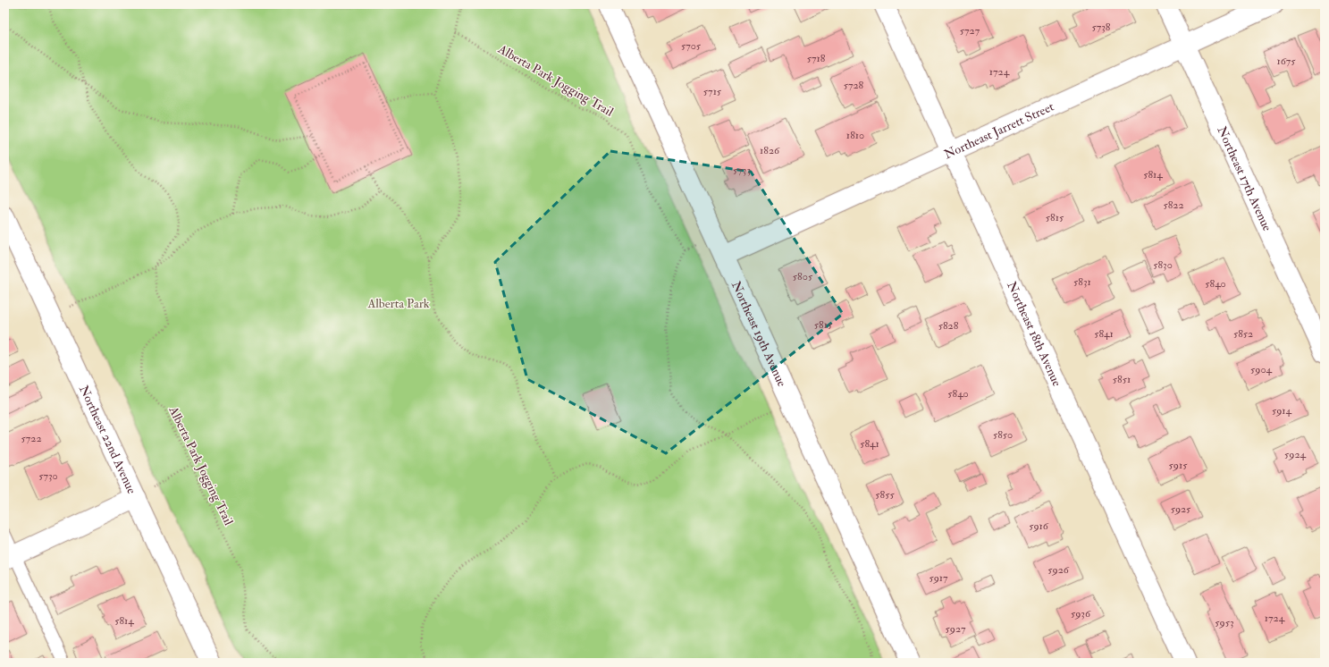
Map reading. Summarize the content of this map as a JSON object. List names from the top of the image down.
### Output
{
  "streets": {
    "street": [
      "Northeast Jarrett Street",
      "Northeast 17th Avenue",
      "Northeast 19th Avenue",
      "Northeast 18th Avenue",
      "Northeast 22nd Avenue"
    ],
    "path": ["Alberta Park Jogging Trail"]
  },
  "crossings": [
    ["Northeast Jarrett Street", "Northeast 17th Avenue"],
    ["Northeast Jarrett Street", "Northeast 19th Avenue"],
    ["Northeast Jarrett Street", "Northeast 18th Avenue"]
  ],
  "parks": ["Alberta Park"],
  "house_numbers": [
    "5738",
    "5727",
    "5705",
    "5718",
    "1675",
    "1724",
    "5728",
    "5715",
    "1810",
    "1826",
    "5733",
    "5814",
    "5822",
    "5815",
    "5830",
    "5805",
    "5831",
    "5840",
    "5815",
    "5828",
    "5841",
    "5852",
    "5904",
    "5851",
    "5840",
    "5914",
    "5850",
    "5722",
    "5841",
    "5924",
    "5915",
    "5730",
    "5855",
    "5925",
    "5916",
    "5926",
    "5917",
    "5936",
    "1724",
    "5814",
    "5953",
    "5927"
  ]
}
